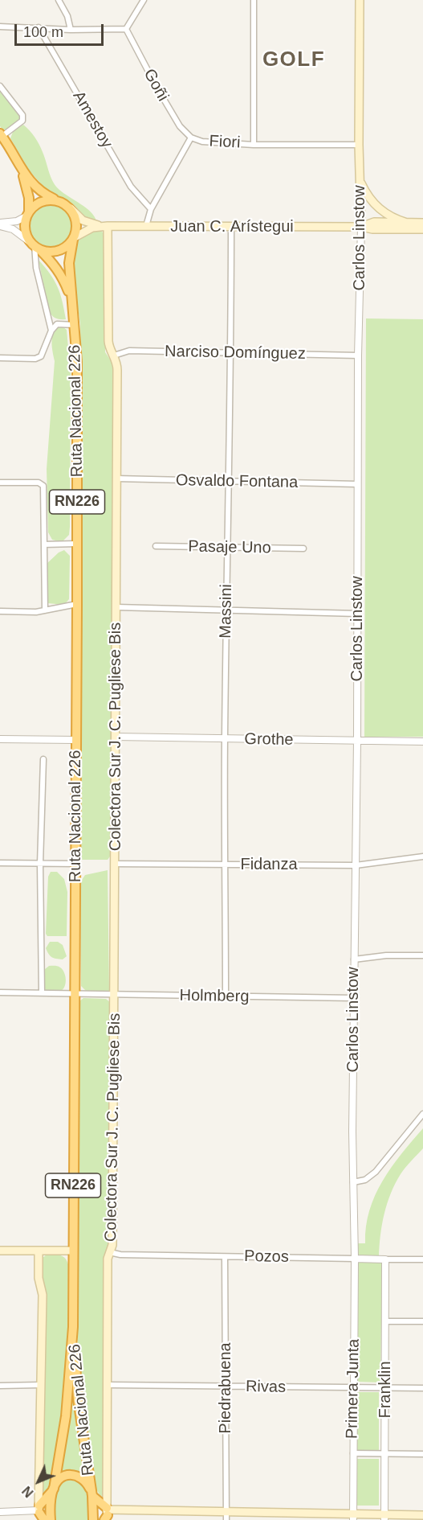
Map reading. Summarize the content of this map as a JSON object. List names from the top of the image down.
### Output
{
  "streets": {
    "highway": ["Ruta Nacional 226", "RN226"],
    "main road": ["Juan C. Arístegui", "Carlos Linstow", "Colectora Sur J. C. Pugliese Bis"],
    "street": [
      "Goñi",
      "Amestoy",
      "Fiori",
      "Narciso Domínguez",
      "Osvaldo Fontana",
      "Pasaje Uno",
      "Massini",
      "Grothe",
      "Fidanza",
      "Holmberg",
      "Pozos",
      "Rivas",
      "Piedrabuena",
      "Primera Junta",
      "Franklin"
    ]
  },
  "crossings": [
    ["Goñi", "Fiori"],
    ["Amestoy", "Fiori"],
    ["Fiori", "Juan C. Arístegui"],
    ["Fiori", "Carlos Linstow"],
    ["Juan C. Arístegui", "Carlos Linstow"],
    ["Juan C. Arístegui", "Ruta Nacional 226"],
    ["Juan C. Arístegui", "Massini"],
    ["Juan C. Arístegui", "Colectora Sur J. C. Pugliese Bis"],
    ["Carlos Linstow", "Narciso Domínguez"],
    ["Carlos Linstow", "Osvaldo Fontana"],
    ["Carlos Linstow", "Grothe"],
    ["Carlos Linstow", "Fidanza"],
    ["Carlos Linstow", "Holmberg"],
    ["Carlos Linstow", "Pozos"],
    ["Carlos Linstow", "Primera Junta"],
    ["Narciso Domínguez", "Massini"],
    ["Narciso Domínguez", "Colectora Sur J. C. Pugliese Bis"],
    ["Ruta Nacional 226", "Holmberg"],
    ["Osvaldo Fontana", "Massini"],
    ["Osvaldo Fontana", "Colectora Sur J. C. Pugliese Bis"],
    ["Pasaje Uno", "Massini"],
    ["Massini", "Grothe"],
    ["Massini", "Fidanza"],
    ["Massini", "Holmberg"],
    ["Colectora Sur J. C. Pugliese Bis", "Grothe"],
    ["Colectora Sur J. C. Pugliese Bis", "Fidanza"],
    ["Colectora Sur J. C. Pugliese Bis", "Holmberg"],
    ["Colectora Sur J. C. Pugliese Bis", "Pozos"],
    ["Colectora Sur J. C. Pugliese Bis", "Rivas"],
    ["Pozos", "Piedrabuena"],
    ["Pozos", "Primera Junta"],
    ["Pozos", "Franklin"],
    ["Rivas", "Piedrabuena"],
    ["Rivas", "Primera Junta"],
    ["Rivas", "Franklin"]
  ],
  "districts": ["GOLF"],
  "scale_bar": "100 m",
  "north": "bottom left"
}
